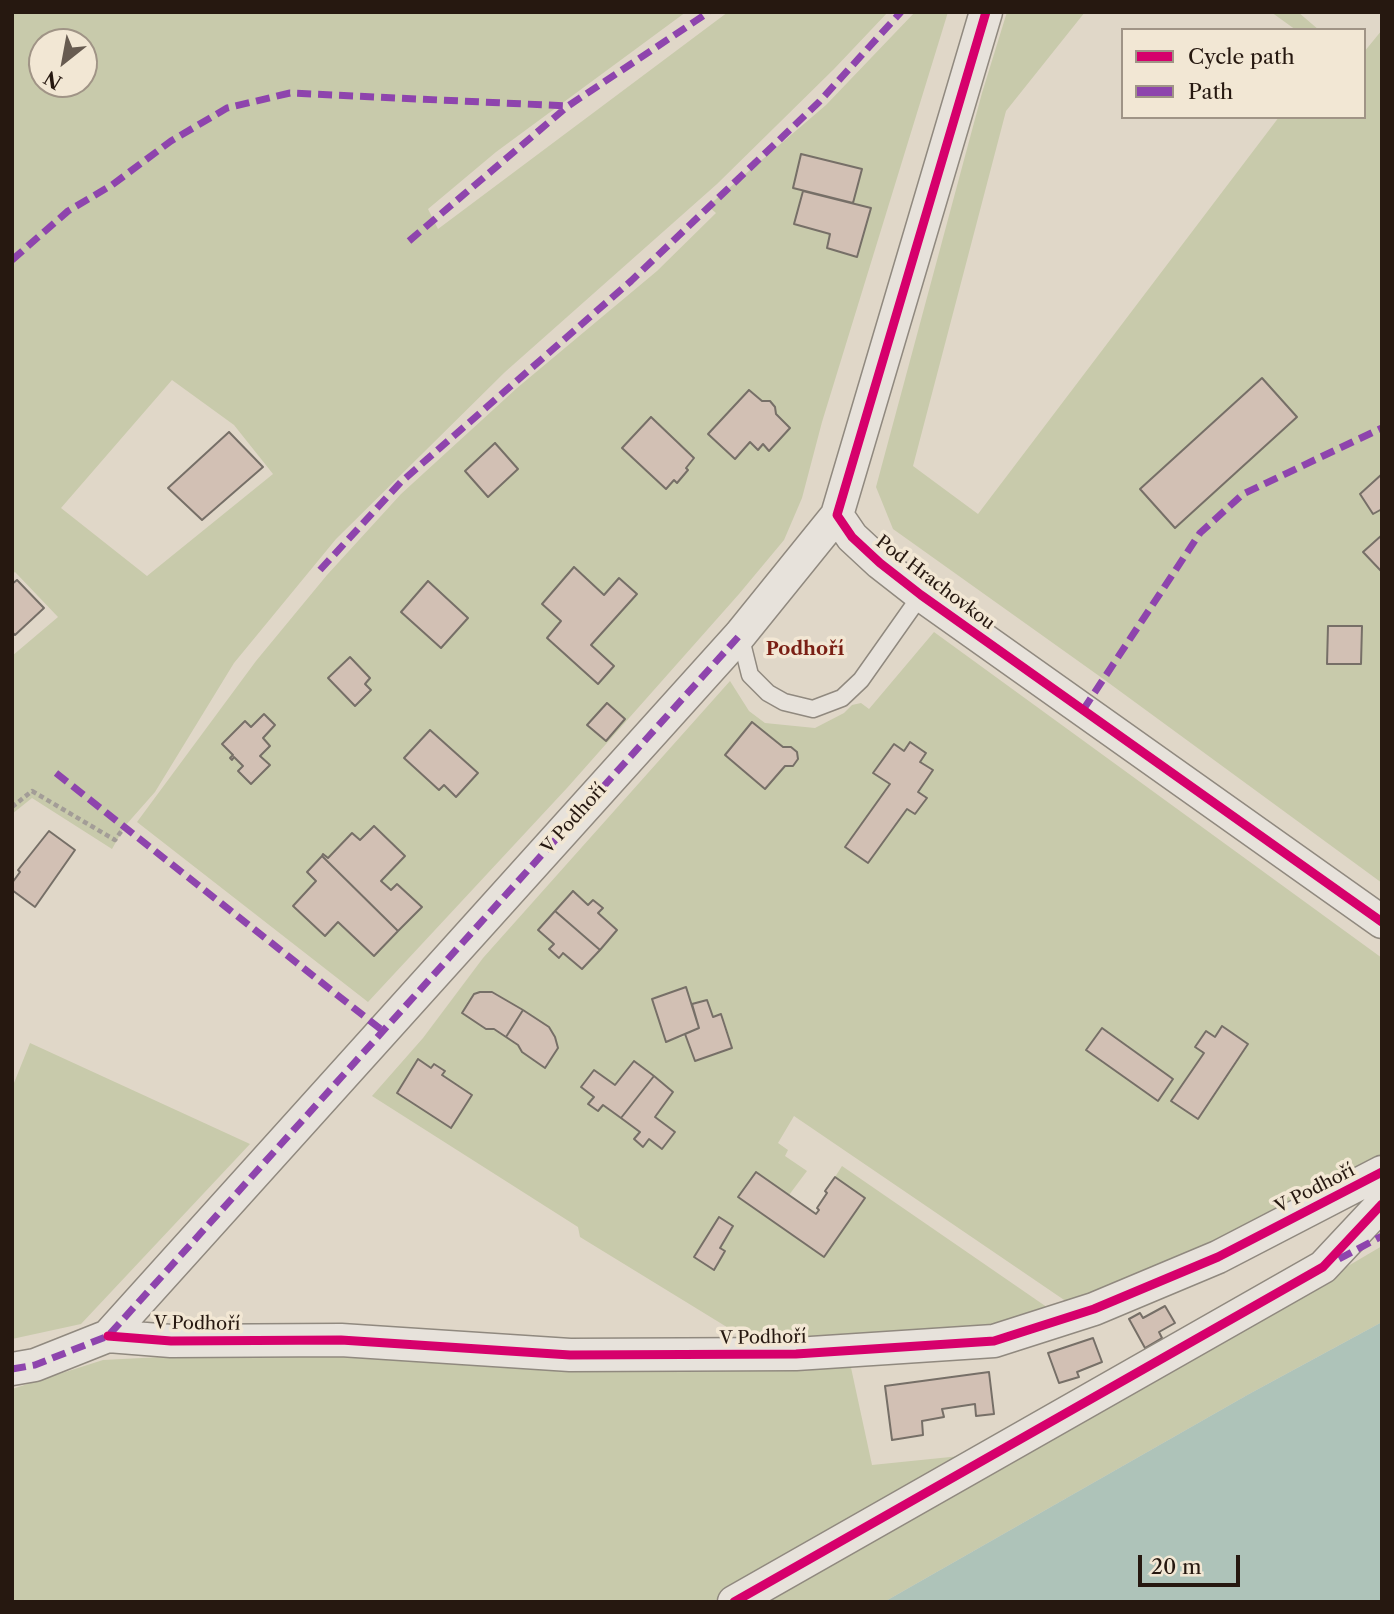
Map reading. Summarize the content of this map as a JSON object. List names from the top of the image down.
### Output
{
  "streets": {
    "street": ["Pod Hrachovkou", "V Podhoří"]
  },
  "crossings": [
    ["Pod Hrachovkou", "V Podhoří"]
  ],
  "districts": ["Podhoří"],
  "legend": ["Cycle path", "Path"],
  "scale_bar": "20 m",
  "north": "bottom left"
}
